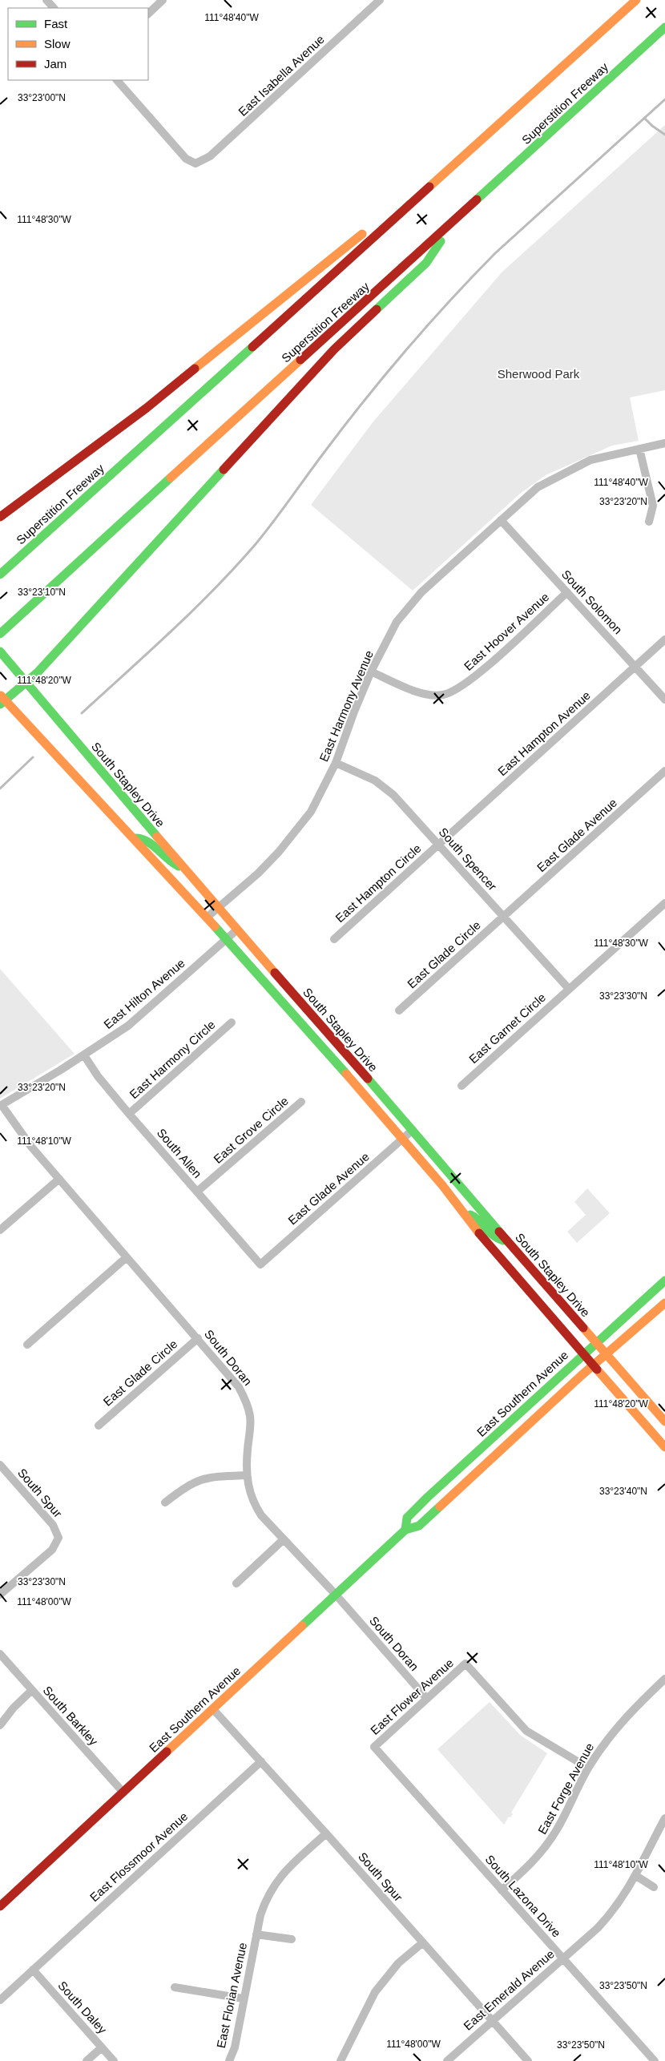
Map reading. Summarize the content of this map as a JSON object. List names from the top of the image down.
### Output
{
  "streets": {
    "main road": ["Superstition Freeway", "South Stapley Drive", "East Southern Avenue"],
    "street": [
      "East Isabella Avenue",
      "South Solomon",
      "East Hoover Avenue",
      "East Harmony Avenue",
      "East Hampton Avenue",
      "East Glade Avenue",
      "South Spencer",
      "East Hampton Circle",
      "East Glade Circle",
      "East Hilton Avenue",
      "East Garnet Circle",
      "East Harmony Circle",
      "East Grove Circle",
      "South Allen",
      "South Doran",
      "South Spur",
      "East Flower Avenue",
      "South Barkley",
      "East Forge Avenue",
      "East Flossmoor Avenue",
      "South Lazona Drive",
      "East Emerald Avenue",
      "East Florian Avenue",
      "South Daley"
    ]
  },
  "crossings": [
    ["South Solomon", "East Hoover Avenue"],
    ["South Solomon", "East Harmony Avenue"],
    ["South Solomon", "East Hampton Avenue"],
    ["East Hoover Avenue", "East Harmony Avenue"],
    ["East Harmony Avenue", "South Stapley Drive"],
    ["East Harmony Avenue", "South Spencer"],
    ["East Hampton Avenue", "South Spencer"],
    ["East Hampton Avenue", "East Hampton Circle"],
    ["South Stapley Drive", "East Glade Avenue"],
    ["South Stapley Drive", "East Hilton Avenue"],
    ["South Stapley Drive", "East Southern Avenue"],
    ["East Glade Avenue", "South Spencer"],
    ["East Glade Avenue", "East Glade Circle"],
    ["East Glade Avenue", "South Allen"],
    ["South Spencer", "East Hampton Circle"],
    ["South Spencer", "East Glade Circle"],
    ["South Spencer", "East Garnet Circle"],
    ["East Glade Circle", "South Doran"],
    ["East Hilton Avenue", "South Allen"],
    ["East Hilton Avenue", "South Doran"],
    ["East Harmony Circle", "South Allen"],
    ["East Grove Circle", "South Allen"],
    ["South Doran", "East Southern Avenue"],
    ["South Doran", "East Flower Avenue"],
    ["East Southern Avenue", "South Spur"],
    ["East Southern Avenue", "South Barkley"],
    ["South Spur", "East Flossmoor Avenue"],
    ["South Spur", "East Emerald Avenue"],
    ["South Spur", "East Florian Avenue"],
    ["East Flower Avenue", "East Forge Avenue"],
    ["East Flower Avenue", "South Lazona Drive"],
    ["East Forge Avenue", "South Lazona Drive"],
    ["East Flossmoor Avenue", "South Daley"],
    ["South Lazona Drive", "East Emerald Avenue"]
  ],
  "parks": ["Sherwood Park"],
  "legend": ["Fast", "Slow", "Jam"],
  "coordinates": [
    "111°48'40\"W",
    "33°23'00\"N",
    "111°48'30\"W",
    "33°23'20\"N",
    "33°23'10\"N",
    "111°48'20\"W",
    "33°23'30\"N",
    "111°48'10\"W",
    "33°23'40\"N",
    "111°48'00\"W",
    "33°23'50\"N"
  ]
}
